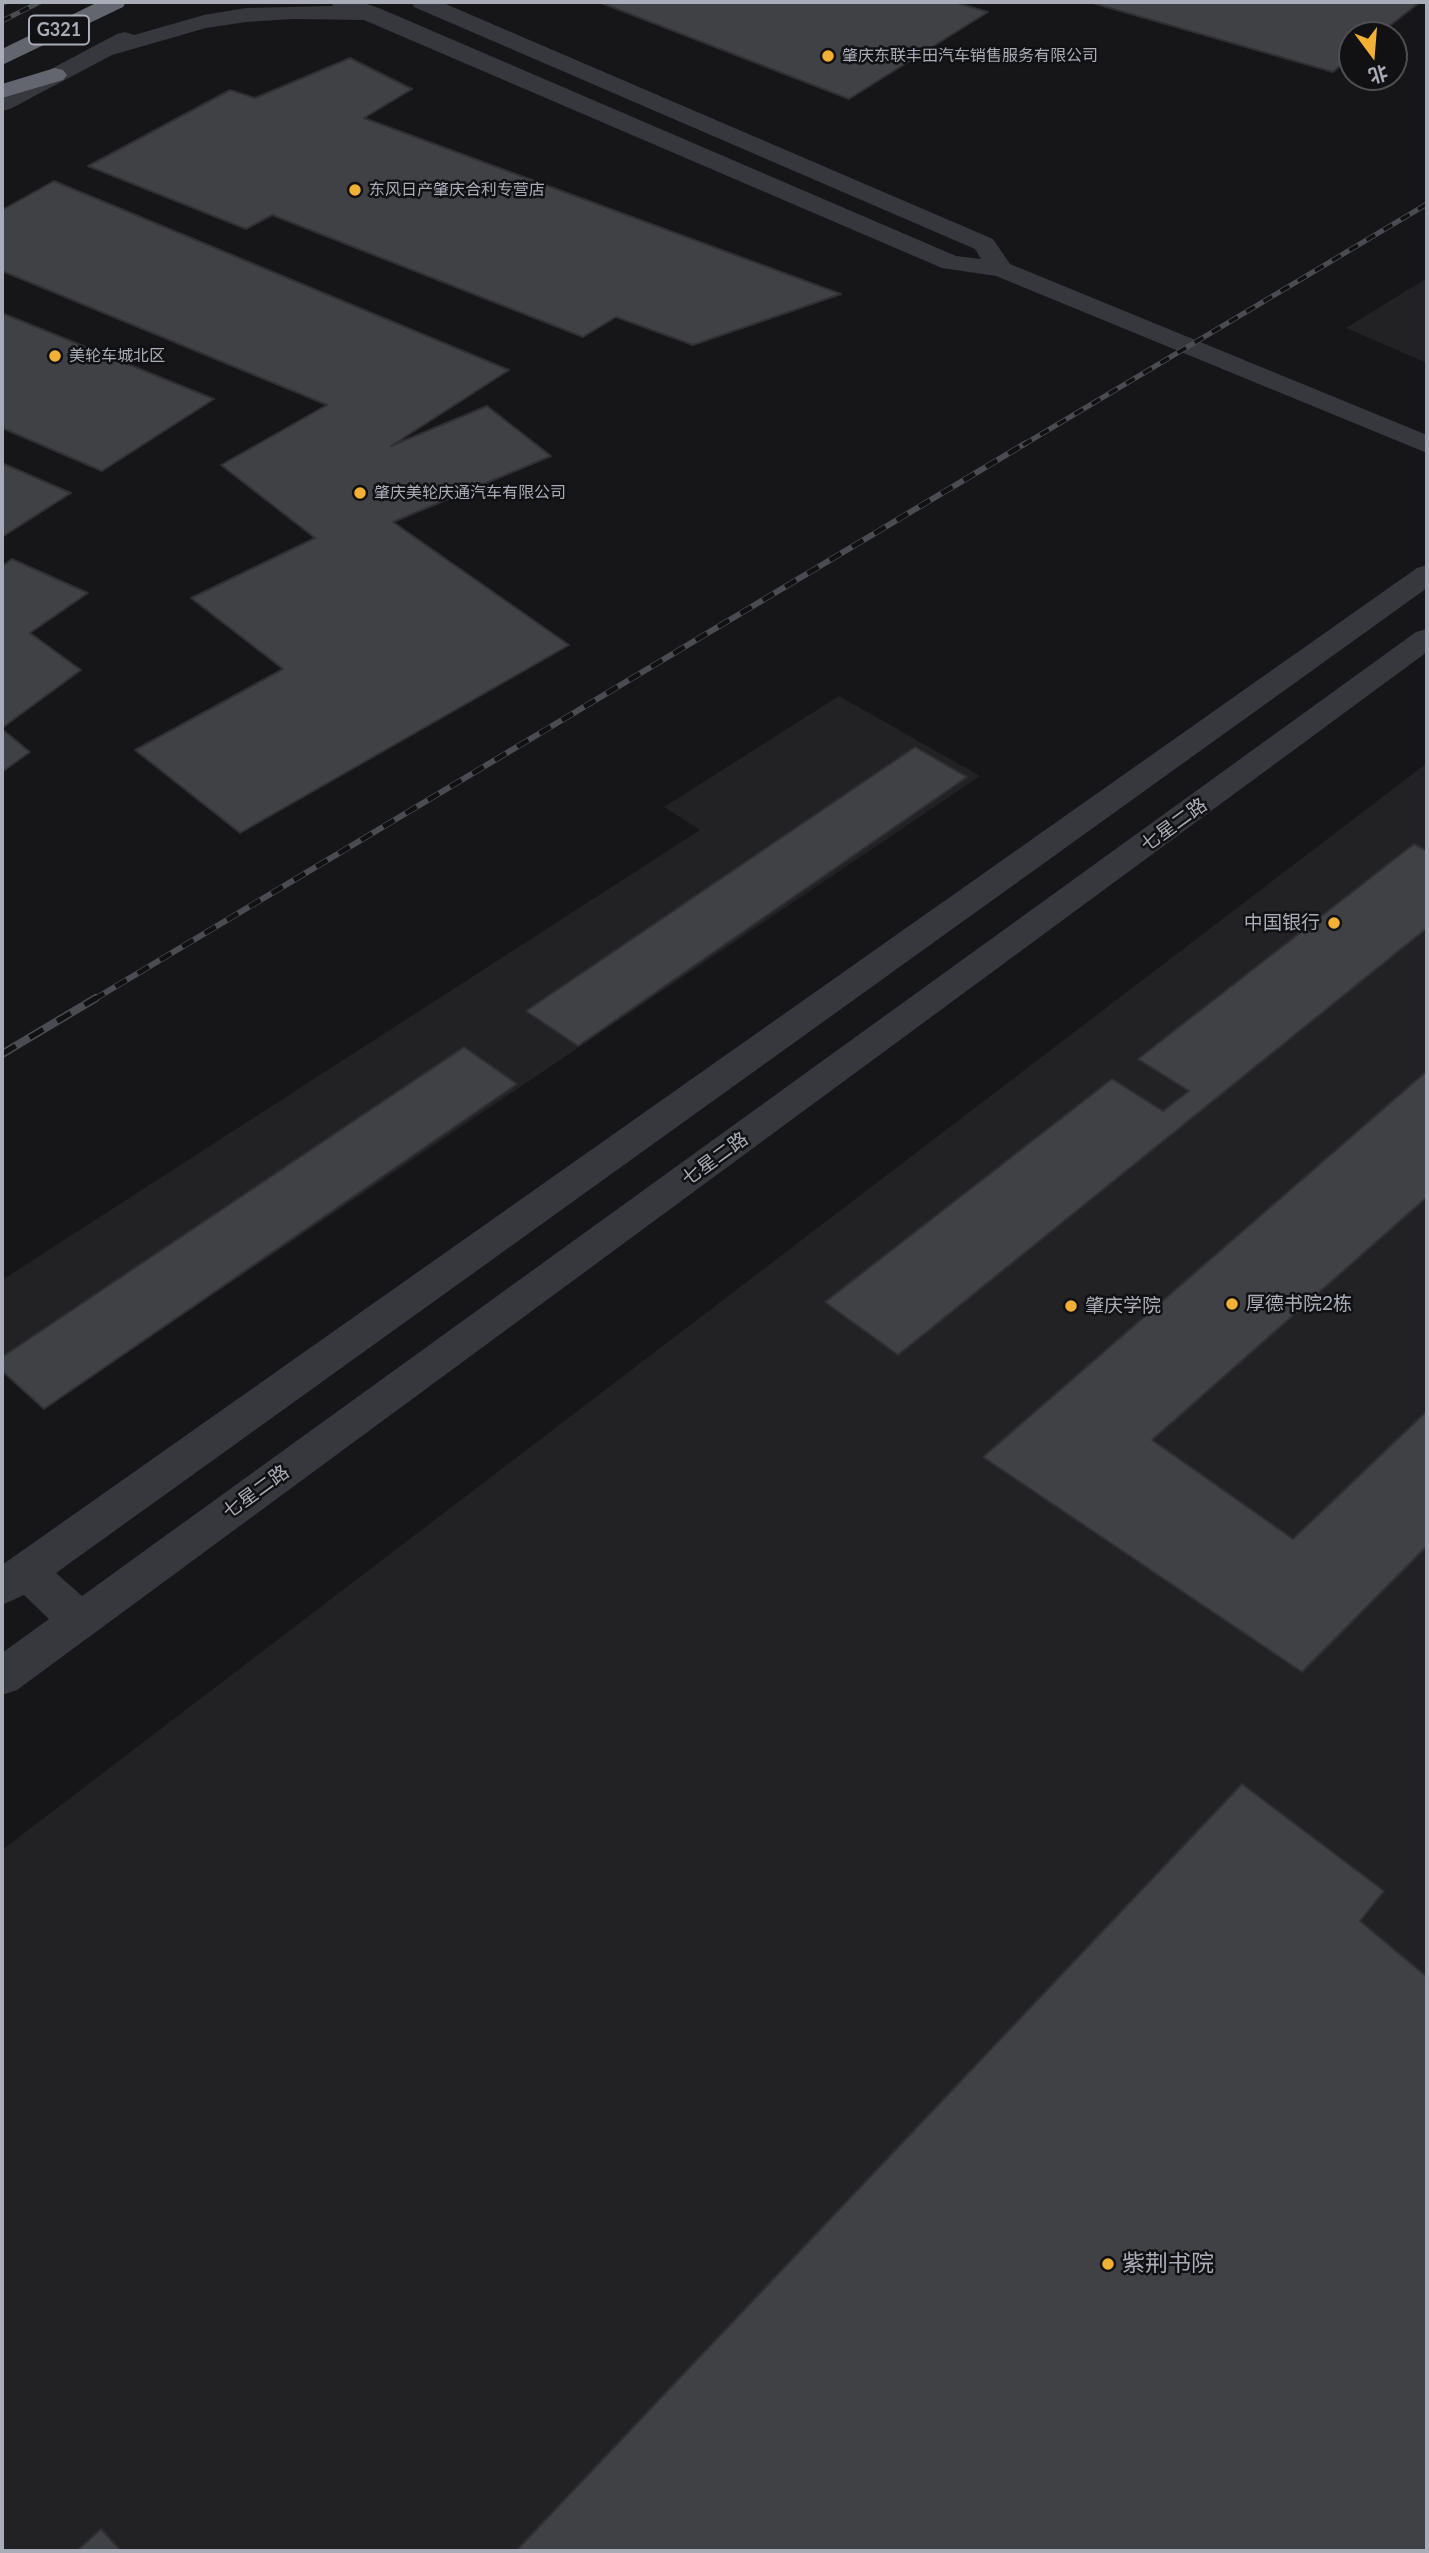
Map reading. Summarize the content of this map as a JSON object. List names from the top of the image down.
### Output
{
  "streets": {
    "highway": ["G321"],
    "street": ["七星二路"]
  },
  "places": [
    "肇庆东联丰田汽车销售服务有限公司",
    "东风日产肇庆合利专营店",
    "美轮车城北区",
    "肇庆美轮庆通汽车有限公司",
    "中国银行",
    "厚德书院2栋",
    "肇庆学院",
    "紫荆书院"
  ],
  "north": "bottom"
}
